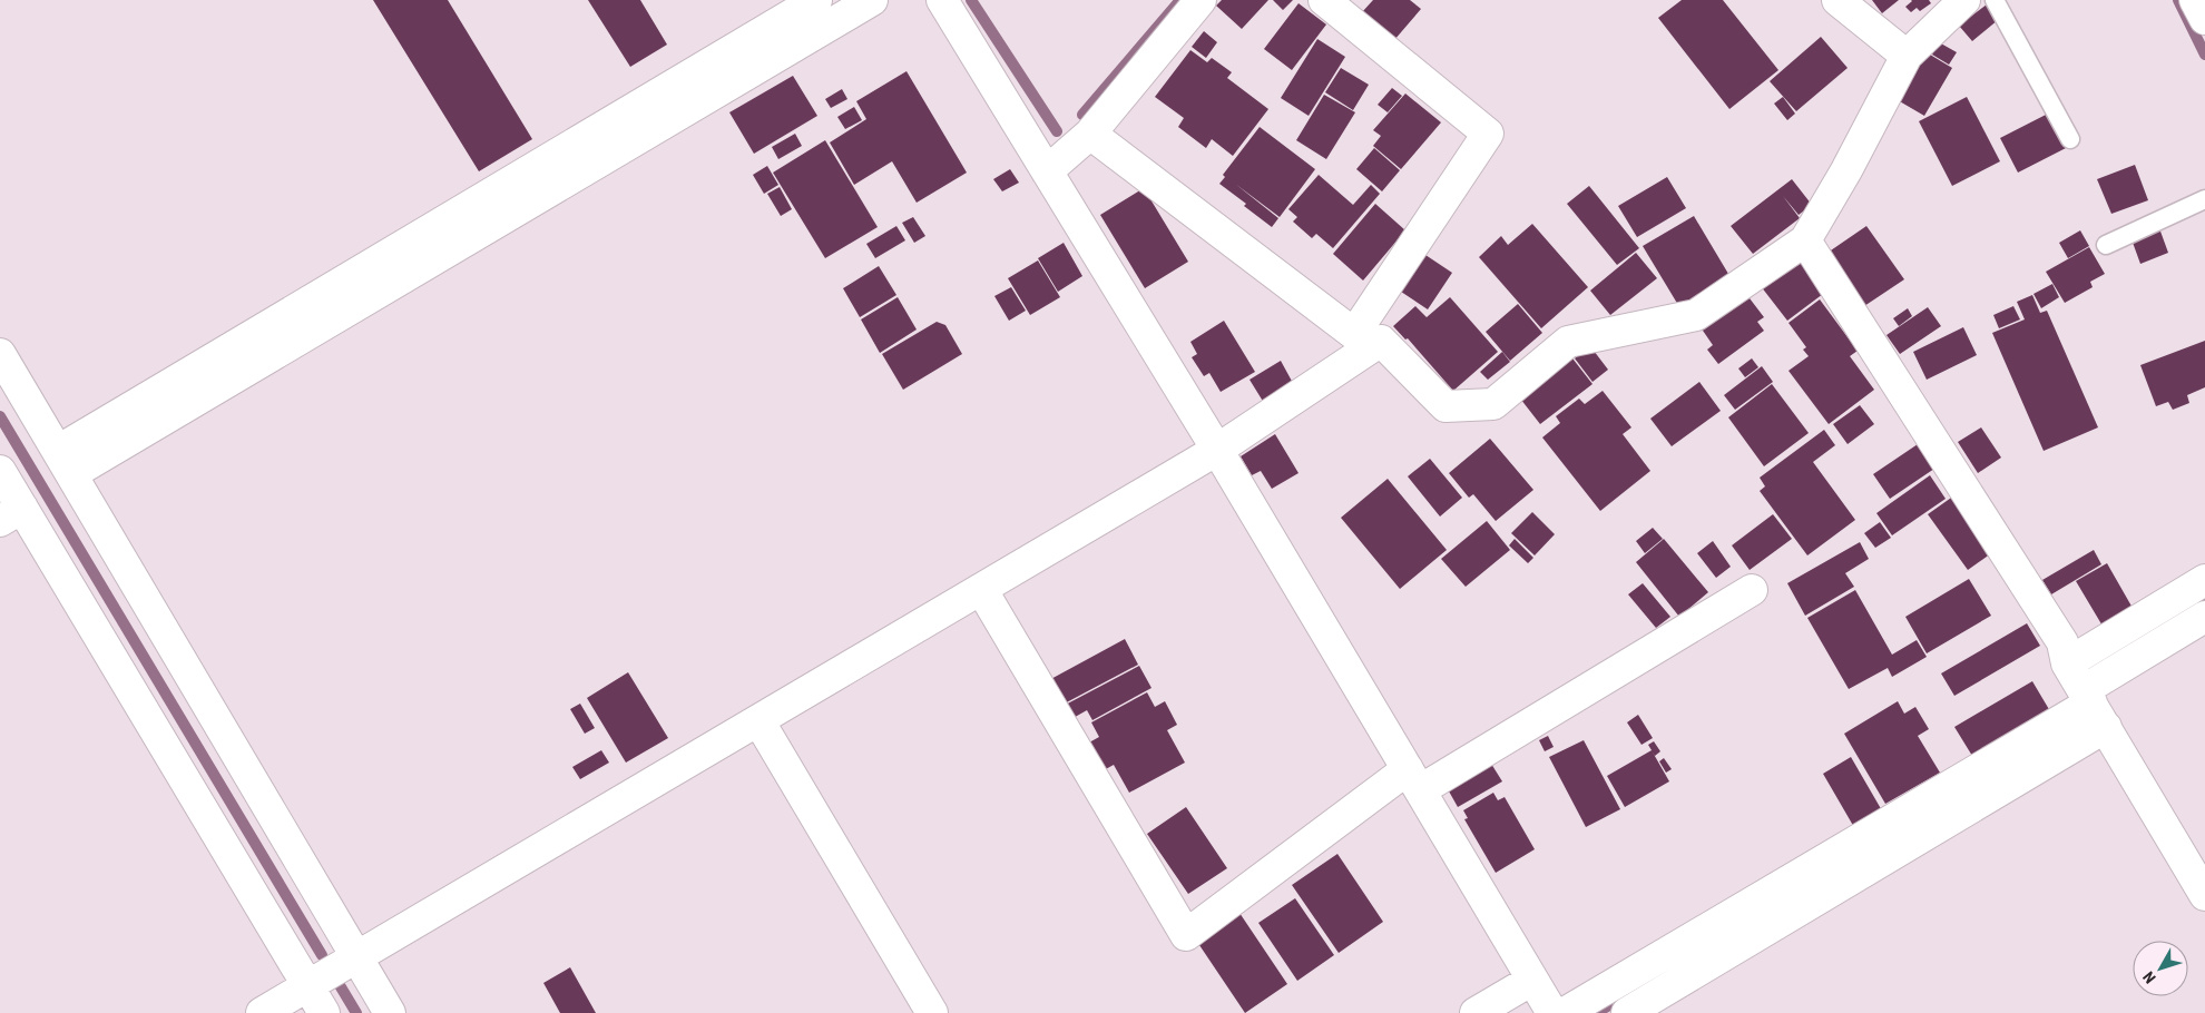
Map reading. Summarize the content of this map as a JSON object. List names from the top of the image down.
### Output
{
  "north": "bottom left"
}
